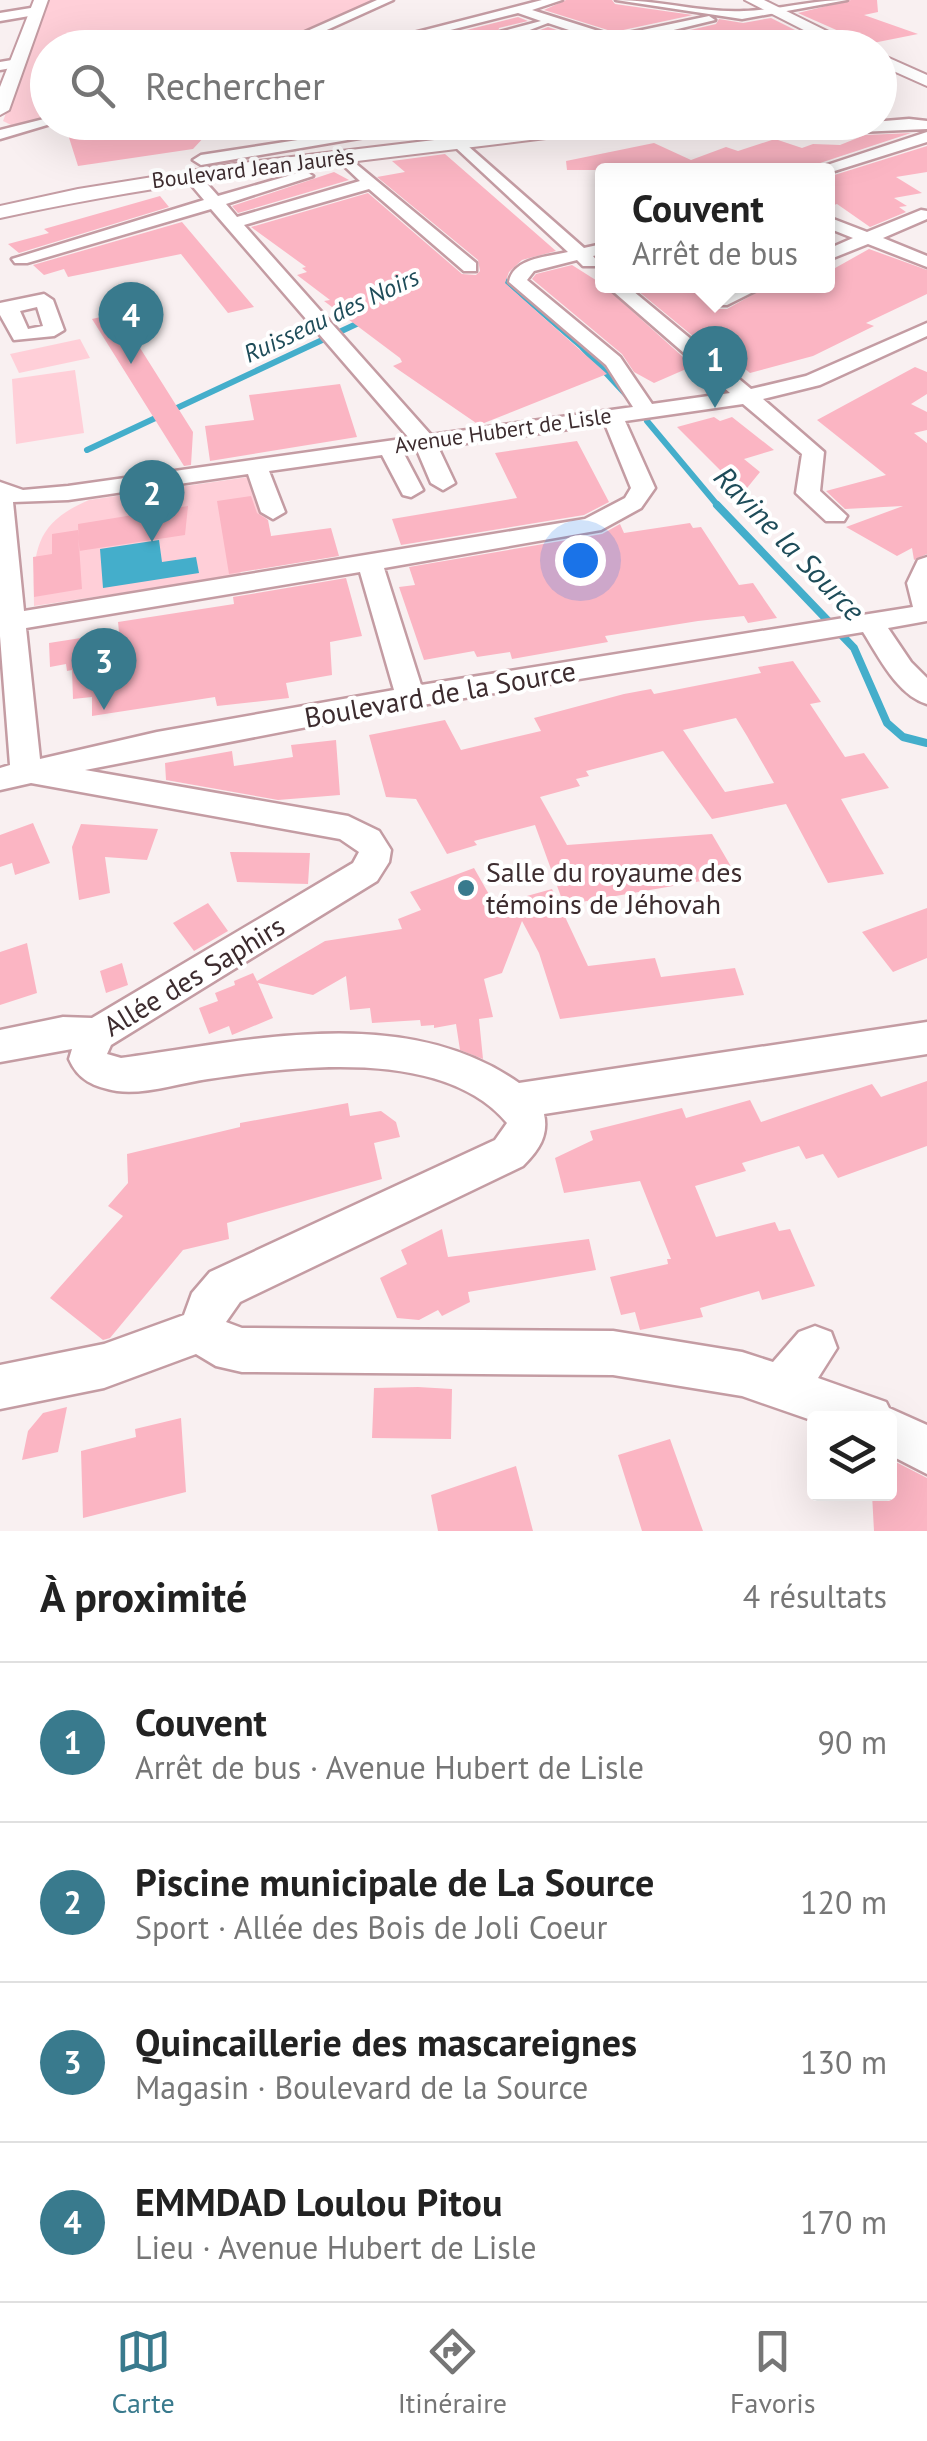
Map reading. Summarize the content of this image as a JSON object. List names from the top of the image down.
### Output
{
  "streets": {
    "main road": ["Boulevard Jean Jaurès"],
    "street": ["Avenue Hubert de Lisle", "Boulevard de la Source", "Allée des Saphirs"]
  },
  "crossings": [
    ["Boulevard de la Source", "Allée des Saphirs"]
  ],
  "water": ["Ruisseau des Noirs", "Ravine la Source"],
  "places": ["Salle du royaume des témoins de Jéhovah"],
  "page": {
    "search": "Rechercher",
    "popup": ["Couvent", "Arrêt de bus"],
    "pins": [
      "4",
      "1",
      "2",
      "3"
    ],
    "heading": ["À proximité", "4 résultats"],
    "list": [
      {
        "mark": "1",
        "name": "Couvent",
        "note": "Arrêt de bus · Avenue Hubert de Lisle",
        "value": "90 m"
      },
      {
        "mark": "2",
        "name": "Piscine municipale de La Source",
        "note": "Sport · Allée des Bois de Joli Coeur",
        "value": "120 m"
      },
      {
        "mark": "3",
        "name": "Quincaillerie des mascareignes",
        "note": "Magasin · Boulevard de la Source",
        "value": "130 m"
      },
      {
        "mark": "4",
        "name": "EMMDAD Loulou Pitou",
        "note": "Lieu · Avenue Hubert de Lisle",
        "value": "170 m"
      }
    ],
    "nav": ["Carte", "Itinéraire", "Favoris"]
  }
}
